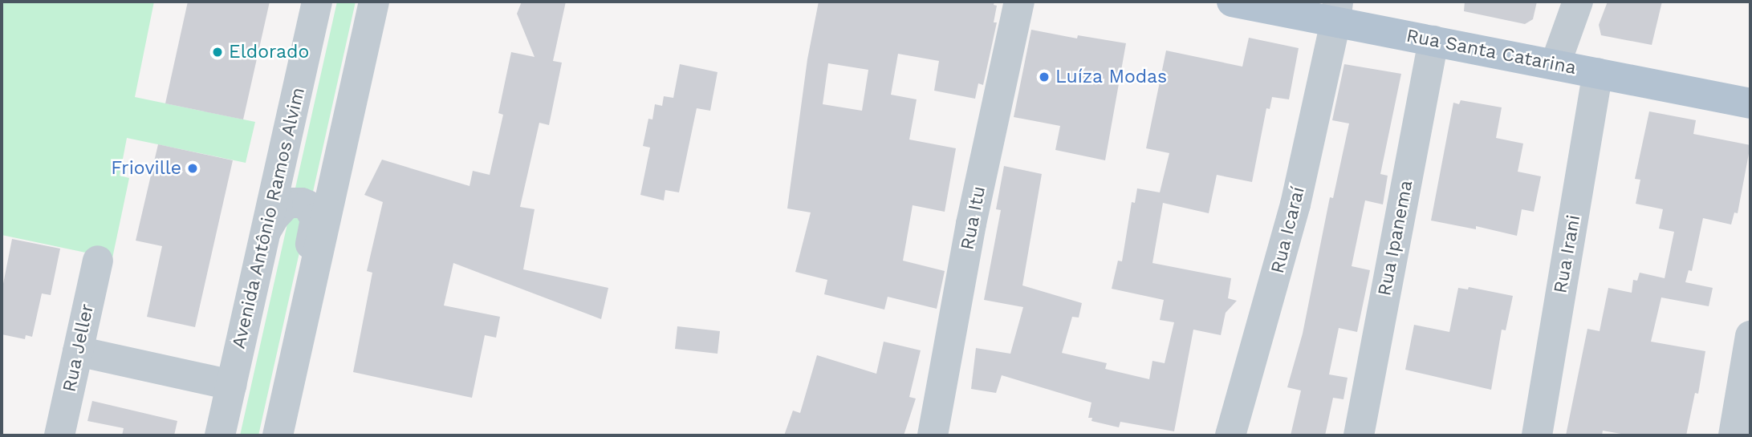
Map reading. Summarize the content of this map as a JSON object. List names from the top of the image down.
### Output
{
  "streets": {
    "main road": ["Rua Santa Catarina"],
    "street": [
      "Avenida Antônio Ramos Alvim",
      "Rua Itu",
      "Rua Icaraí",
      "Rua Ipanema",
      "Rua Irani",
      "Rua Jeller"
    ]
  },
  "crossings": [
    ["Rua Santa Catarina", "Rua Icaraí"],
    ["Rua Santa Catarina", "Rua Ipanema"],
    ["Rua Santa Catarina", "Rua Irani"]
  ],
  "places": ["Eldorado", "Luíza Modas", "Frioville"]
}
